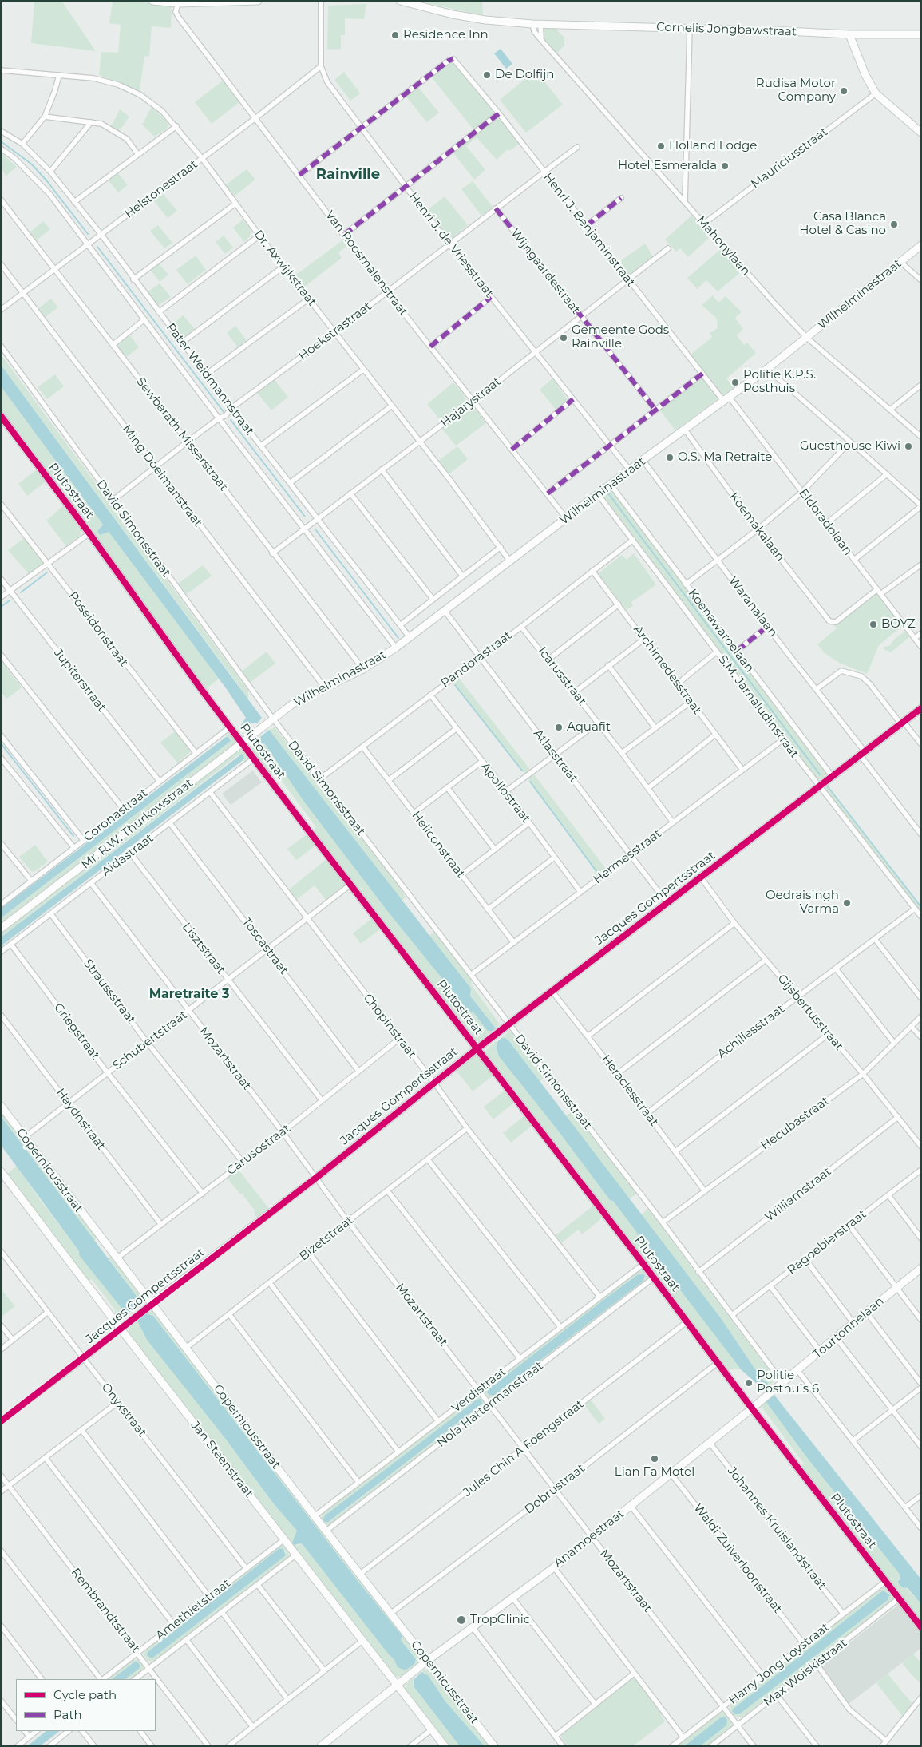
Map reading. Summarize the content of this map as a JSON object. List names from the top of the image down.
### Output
{
  "streets": {
    "street": [
      "Cornelis Jongbawstraat",
      "Mauriciusstraat",
      "Helstonestraat",
      "Henri J. Benjaminstraat",
      "Henri J. de Vriesstraat",
      "Mahonylaan",
      "Van Roosmalenstraat",
      "Dr. Axwijkstraat",
      "Wijngaardestraat",
      "Wilhelminastraat",
      "Hoekstrastraat",
      "Pater Weidmannstraat",
      "Hajarystraat",
      "Sewbarath Misserstraat",
      "Ming Doelmanstraat",
      "Plutostraat",
      "Eldoradolaan",
      "Koemakalaan",
      "David Simonsstraat",
      "Waranalaan",
      "Poseidonstraat",
      "Koenawaroelaan",
      "Pandorastraat",
      "Archimedesstraat",
      "Icarusstraat",
      "Jupiterstraat",
      "S.M. Jamaludinstraat",
      "Atlasstraat",
      "Apollostraat",
      "Coronastraat",
      "Mr. R.W. Thurkowstraat",
      "Heliconstraat",
      "Aidastraat",
      "Hermesstraat",
      "Jacques Gompertsstraat",
      "Toscastraat",
      "Lisztstraat",
      "Straussstraat",
      "Gijsbertusstraat",
      "Chopinstraat",
      "Griegstraat",
      "Achillesstraat",
      "Schubertstraat",
      "Mozartstraat",
      "Heraclesstraat",
      "Haydnstraat",
      "Hecubastraat",
      "Carusostraat",
      "Copernicusstraat",
      "Williamstraat",
      "Bizetstraat",
      "Ragoebierstraat",
      "Tourtonnelaan",
      "Verdistraat",
      "Nola Hattermanstraat",
      "Onyxstraat",
      "Jules Chin A Foengstraat",
      "Jan Steenstraat",
      "Dobrustraat",
      "Johannes Kruislandstraat",
      "Anamoestraat",
      "Waldi Zuiverloonstraat",
      "Amethietstraat",
      "Rembrandtstraat",
      "Harry Jong Loystraat",
      "Max Woiskistraat"
    ]
  },
  "crossings": [
    ["Cornelis Jongbawstraat", "Mahonylaan"],
    ["Mauriciusstraat", "Mahonylaan"],
    ["Helstonestraat", "Henri J. de Vriesstraat"],
    ["Helstonestraat", "Van Roosmalenstraat"],
    ["Helstonestraat", "Dr. Axwijkstraat"],
    ["Helstonestraat", "Pater Weidmannstraat"],
    ["Helstonestraat", "Sewbarath Misserstraat"],
    ["Helstonestraat", "Ming Doelmanstraat"],
    ["Henri J. Benjaminstraat", "Henri J. de Vriesstraat"],
    ["Henri J. Benjaminstraat", "Wilhelminastraat"],
    ["Henri J. Benjaminstraat", "Hoekstrastraat"],
    ["Henri J. Benjaminstraat", "Hajarystraat"],
    ["Henri J. Benjaminstraat", "Eldoradolaan"],
    ["Henri J. de Vriesstraat", "Wilhelminastraat"],
    ["Henri J. de Vriesstraat", "Hoekstrastraat"],
    ["Henri J. de Vriesstraat", "Hajarystraat"],
    ["Mahonylaan", "Wilhelminastraat"],
    ["Van Roosmalenstraat", "Wilhelminastraat"],
    ["Van Roosmalenstraat", "Hoekstrastraat"],
    ["Van Roosmalenstraat", "Hajarystraat"],
    ["Dr. Axwijkstraat", "Wilhelminastraat"],
    ["Dr. Axwijkstraat", "Hoekstrastraat"],
    ["Dr. Axwijkstraat", "Hajarystraat"],
    ["Wijngaardestraat", "Hoekstrastraat"],
    ["Wijngaardestraat", "Hajarystraat"],
    ["Wilhelminastraat", "Pater Weidmannstraat"],
    ["Wilhelminastraat", "Sewbarath Misserstraat"],
    ["Wilhelminastraat", "Ming Doelmanstraat"],
    ["Wilhelminastraat", "Eldoradolaan"],
    ["Wilhelminastraat", "Koemakalaan"],
    ["Wilhelminastraat", "David Simonsstraat"],
    ["Wilhelminastraat", "Waranalaan"],
    ["Wilhelminastraat", "Koenawaroelaan"],
    ["Wilhelminastraat", "S.M. Jamaludinstraat"],
    ["Wilhelminastraat", "Atlasstraat"],
    ["Wilhelminastraat", "Mr. R.W. Thurkowstraat"],
    ["Hoekstrastraat", "Pater Weidmannstraat"],
    ["Hoekstrastraat", "Sewbarath Misserstraat"],
    ["Hoekstrastraat", "Ming Doelmanstraat"],
    ["Hoekstrastraat", "David Simonsstraat"],
    ["Pater Weidmannstraat", "Hajarystraat"],
    ["Hajarystraat", "Sewbarath Misserstraat"],
    ["Plutostraat", "Coronastraat"],
    ["Plutostraat", "Mr. R.W. Thurkowstraat"],
    ["Plutostraat", "Aidastraat"],
    ["Plutostraat", "Jacques Gompertsstraat"],
    ["Plutostraat", "Schubertstraat"],
    ["Plutostraat", "Verdistraat"],
    ["Plutostraat", "Nola Hattermanstraat"],
    ["Plutostraat", "Jules Chin A Foengstraat"],
    ["Plutostraat", "Dobrustraat"],
    ["Plutostraat", "Anamoestraat"],
    ["Plutostraat", "Harry Jong Loystraat"],
    ["Plutostraat", "Max Woiskistraat"],
    ["Eldoradolaan", "Koemakalaan"],
    ["David Simonsstraat", "Pandorastraat"],
    ["David Simonsstraat", "Mr. R.W. Thurkowstraat"],
    ["David Simonsstraat", "Hermesstraat"],
    ["David Simonsstraat", "Jacques Gompertsstraat"],
    ["David Simonsstraat", "Hecubastraat"],
    ["David Simonsstraat", "Williamstraat"],
    ["David Simonsstraat", "Ragoebierstraat"],
    ["David Simonsstraat", "Tourtonnelaan"],
    ["Waranalaan", "Jacques Gompertsstraat"],
    ["Poseidonstraat", "Coronastraat"],
    ["Koenawaroelaan", "Jacques Gompertsstraat"],
    ["Pandorastraat", "Archimedesstraat"],
    ["Pandorastraat", "Icarusstraat"],
    ["Pandorastraat", "S.M. Jamaludinstraat"],
    ["Pandorastraat", "Atlasstraat"],
    ["Pandorastraat", "Apollostraat"],
    ["Pandorastraat", "Heliconstraat"],
    ["Archimedesstraat", "Hermesstraat"],
    ["Icarusstraat", "Hermesstraat"],
    ["Jupiterstraat", "Coronastraat"],
    ["S.M. Jamaludinstraat", "Hermesstraat"],
    ["S.M. Jamaludinstraat", "Jacques Gompertsstraat"],
    ["S.M. Jamaludinstraat", "Achillesstraat"],
    ["Atlasstraat", "Hermesstraat"],
    ["Atlasstraat", "Jacques Gompertsstraat"],
    ["Apollostraat", "Hermesstraat"],
    ["Heliconstraat", "Hermesstraat"],
    ["Aidastraat", "Toscastraat"],
    ["Aidastraat", "Lisztstraat"],
    ["Aidastraat", "Straussstraat"],
    ["Aidastraat", "Chopinstraat"],
    ["Aidastraat", "Griegstraat"],
    ["Aidastraat", "Mozartstraat"],
    ["Jacques Gompertsstraat", "Gijsbertusstraat"],
    ["Jacques Gompertsstraat", "Chopinstraat"],
    ["Jacques Gompertsstraat", "Mozartstraat"],
    ["Jacques Gompertsstraat", "Heraclesstraat"],
    ["Jacques Gompertsstraat", "Copernicusstraat"],
    ["Jacques Gompertsstraat", "Onyxstraat"],
    ["Jacques Gompertsstraat", "Jan Steenstraat"],
    ["Toscastraat", "Schubertstraat"],
    ["Toscastraat", "Carusostraat"],
    ["Lisztstraat", "Schubertstraat"],
    ["Lisztstraat", "Carusostraat"],
    ["Straussstraat", "Schubertstraat"],
    ["Straussstraat", "Carusostraat"],
    ["Gijsbertusstraat", "Achillesstraat"],
    ["Gijsbertusstraat", "Hecubastraat"],
    ["Gijsbertusstraat", "Williamstraat"],
    ["Chopinstraat", "Schubertstraat"],
    ["Chopinstraat", "Carusostraat"],
    ["Chopinstraat", "Bizetstraat"],
    ["Chopinstraat", "Verdistraat"],
    ["Griegstraat", "Schubertstraat"],
    ["Griegstraat", "Carusostraat"],
    ["Achillesstraat", "Heraclesstraat"],
    ["Schubertstraat", "Mozartstraat"],
    ["Schubertstraat", "Haydnstraat"],
    ["Schubertstraat", "Copernicusstraat"],
    ["Mozartstraat", "Carusostraat"],
    ["Mozartstraat", "Bizetstraat"],
    ["Mozartstraat", "Verdistraat"],
    ["Mozartstraat", "Nola Hattermanstraat"],
    ["Mozartstraat", "Jules Chin A Foengstraat"],
    ["Mozartstraat", "Dobrustraat"],
    ["Mozartstraat", "Anamoestraat"],
    ["Mozartstraat", "Harry Jong Loystraat"],
    ["Mozartstraat", "Max Woiskistraat"],
    ["Heraclesstraat", "Hecubastraat"],
    ["Haydnstraat", "Carusostraat"],
    ["Carusostraat", "Copernicusstraat"],
    ["Copernicusstraat", "Bizetstraat"],
    ["Copernicusstraat", "Verdistraat"],
    ["Copernicusstraat", "Nola Hattermanstraat"],
    ["Copernicusstraat", "Jules Chin A Foengstraat"],
    ["Copernicusstraat", "Dobrustraat"],
    ["Copernicusstraat", "Anamoestraat"],
    ["Tourtonnelaan", "Anamoestraat"],
    ["Onyxstraat", "Amethietstraat"],
    ["Jan Steenstraat", "Anamoestraat"],
    ["Jan Steenstraat", "Amethietstraat"],
    ["Johannes Kruislandstraat", "Anamoestraat"],
    ["Johannes Kruislandstraat", "Harry Jong Loystraat"],
    ["Anamoestraat", "Waldi Zuiverloonstraat"],
    ["Waldi Zuiverloonstraat", "Harry Jong Loystraat"],
    ["Amethietstraat", "Rembrandtstraat"]
  ],
  "districts": ["Rainville", "Maretraite 3"],
  "places": [
    "Residence Inn",
    "De Dolfijn",
    "Rudisa Motor Company",
    "Holland Lodge",
    "Hotel Esmeralda",
    "Casa Blanca Hotel & Casino",
    "Gemeente Gods Rainville",
    "Politie K.P.S. Posthuis",
    "Guesthouse Kiwi",
    "O.S. Ma Retraite",
    "BOYZ",
    "Aquafit",
    "Oedraisingh Varma",
    "Politie Posthuis 6",
    "Lian Fa Motel",
    "TropClinic"
  ],
  "legend": ["Cycle path", "Path"]
}
